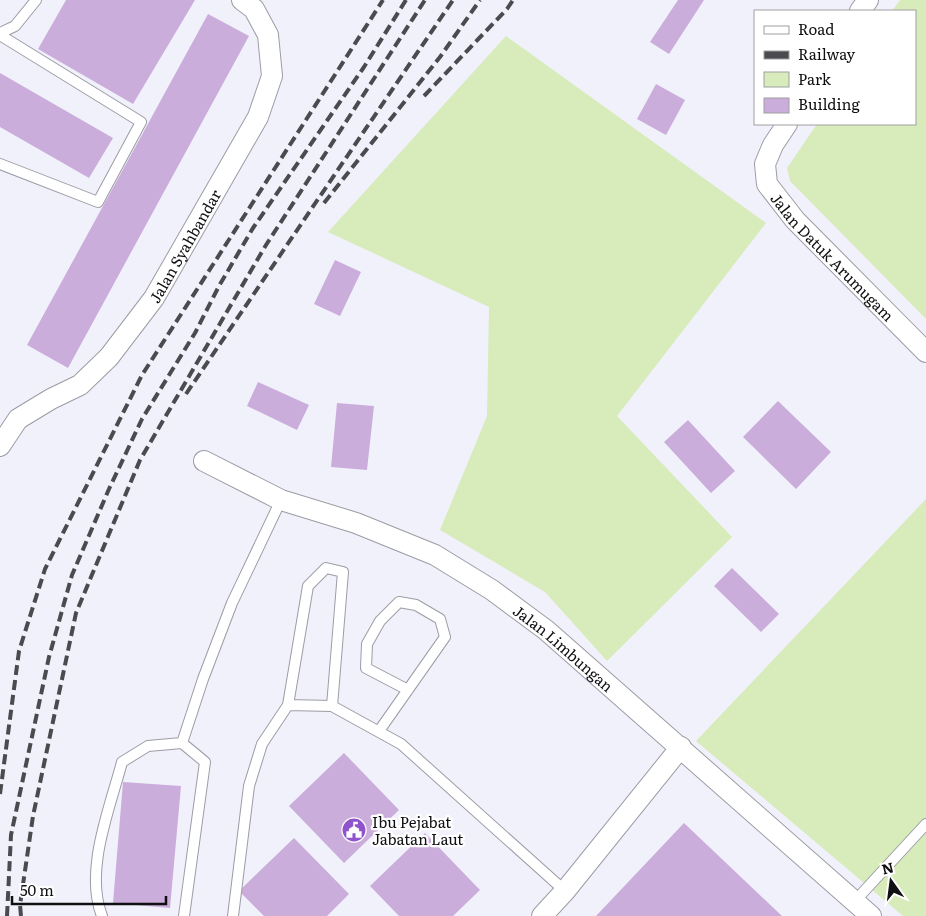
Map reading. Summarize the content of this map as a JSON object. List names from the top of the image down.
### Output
{
  "streets": {
    "street": ["Jalan Syahbandar", "Jalan Datuk Arumugam", "Jalan Limbungan"]
  },
  "places": {
    "public building": ["Ibu Pejabat Jabatan Laut"]
  },
  "legend": [
    "Road",
    "Railway",
    "Park",
    "Building"
  ],
  "scale_bar": "50 m",
  "north": "top"
}
